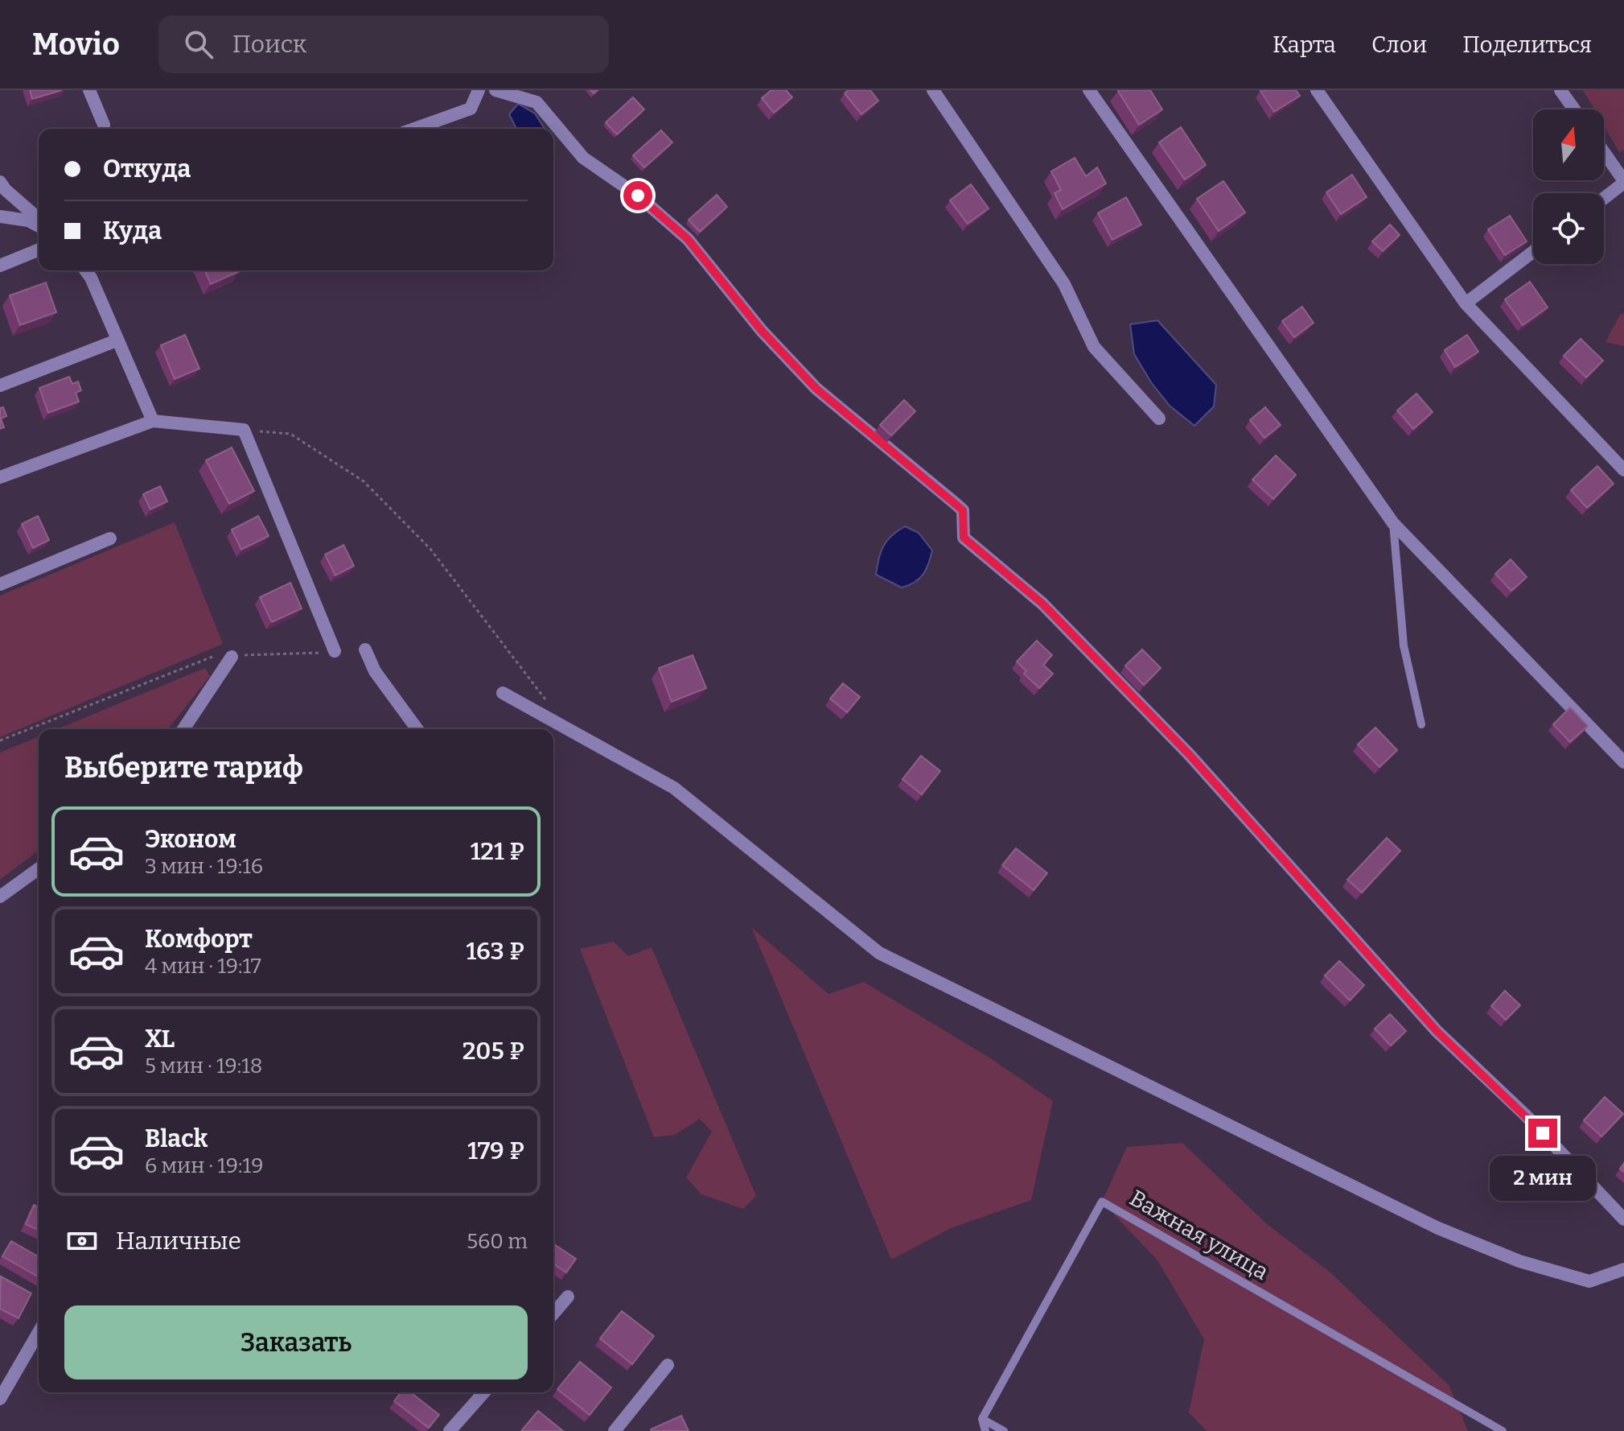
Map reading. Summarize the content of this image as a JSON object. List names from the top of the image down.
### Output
{
  "streets": {
    "lane": ["Важная улица"]
  },
  "north": "top",
  "page": {
    "header": "Movio",
    "search": "Поиск",
    "nav": ["Карта", "Слои", "Поделиться"],
    "banner": ["Откуда", "Куда"],
    "heading": "Выберите тариф",
    "list": [
      {
        "name": "Эконом",
        "note": "3 мин · 19:16",
        "value": "121 ₽"
      },
      {
        "name": "Комфорт",
        "note": "4 мин · 19:17",
        "value": "163 ₽"
      },
      {
        "name": "XL",
        "note": "5 мин · 19:18",
        "value": "205 ₽"
      },
      {
        "name": "Black",
        "note": "6 мин · 19:19",
        "value": "179 ₽"
      }
    ],
    "bubble": "2 мин",
    "pay": ["Наличные", "560 m"],
    "buttons": "Заказать"
  }
}
